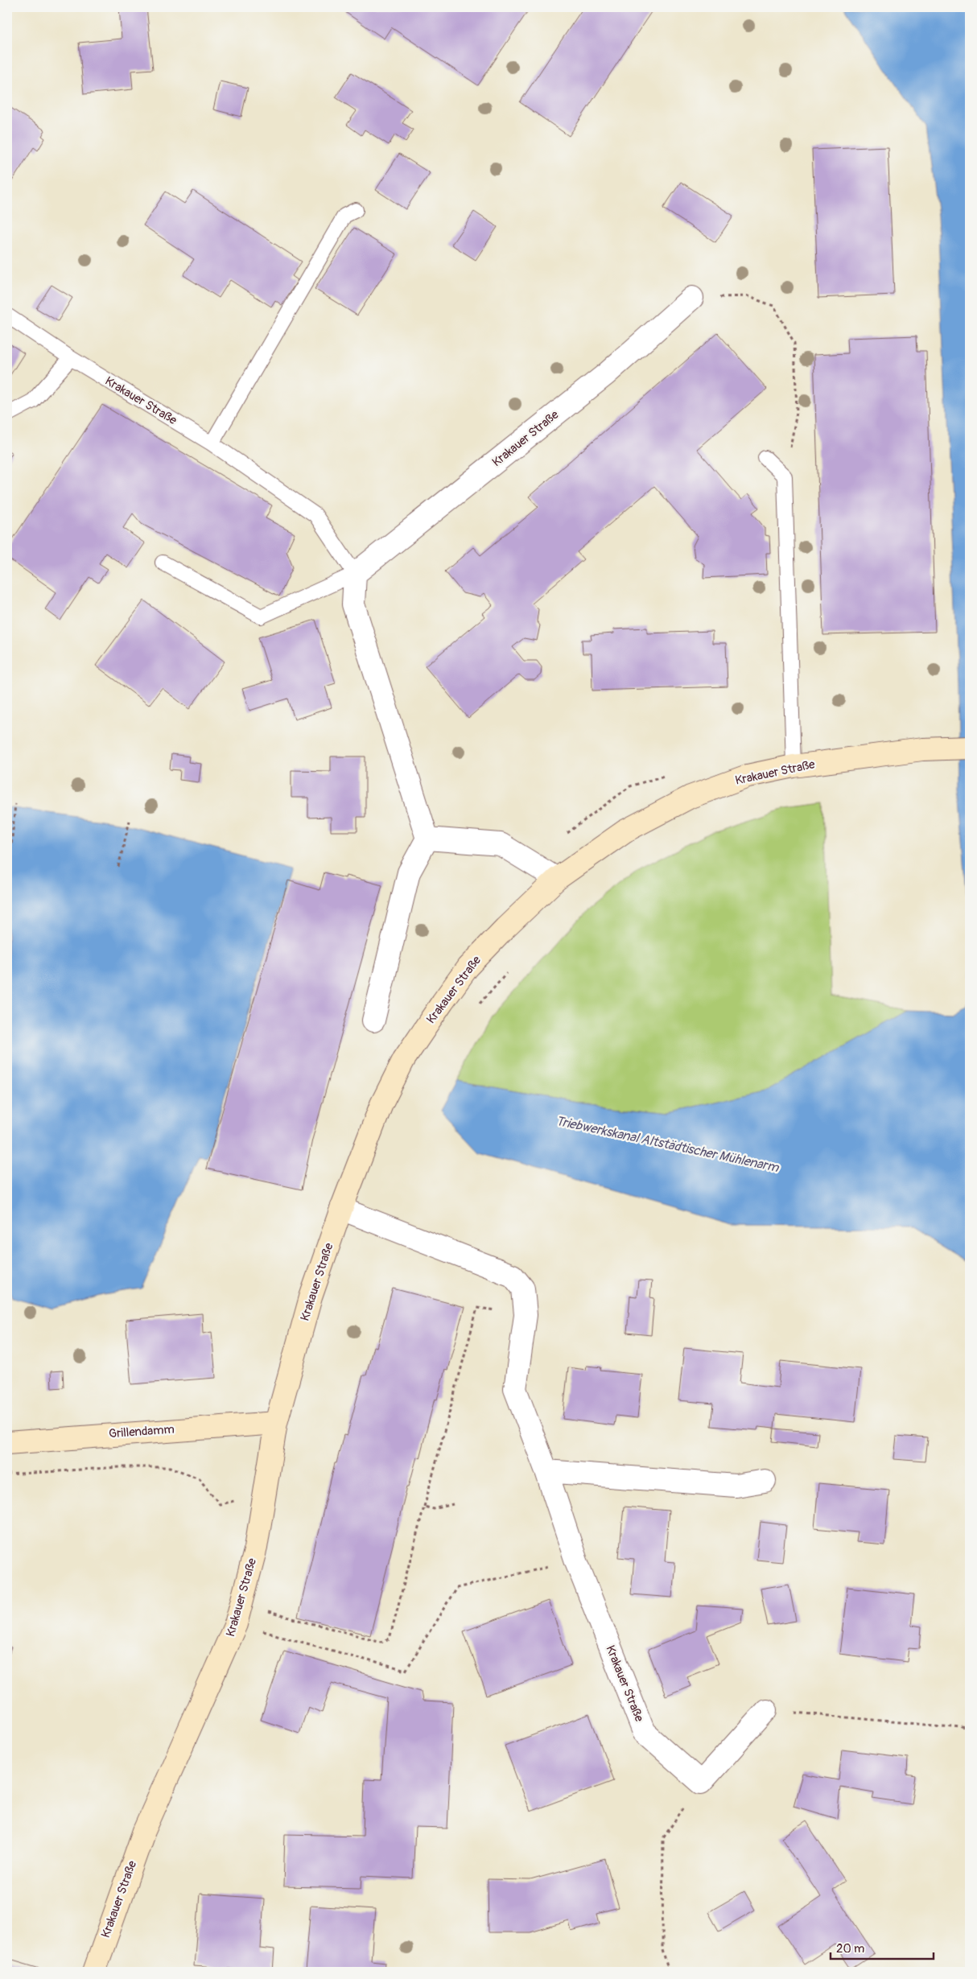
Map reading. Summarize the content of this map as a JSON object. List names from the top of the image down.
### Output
{
  "streets": {
    "main road": ["Krakauer Straße", "Grillendamm"]
  },
  "crossings": [
    ["Krakauer Straße", "Grillendamm"]
  ],
  "water": ["Triebwerkskanal Altstädtischer Mühlenarm"],
  "scale_bar": "20 m"
}
